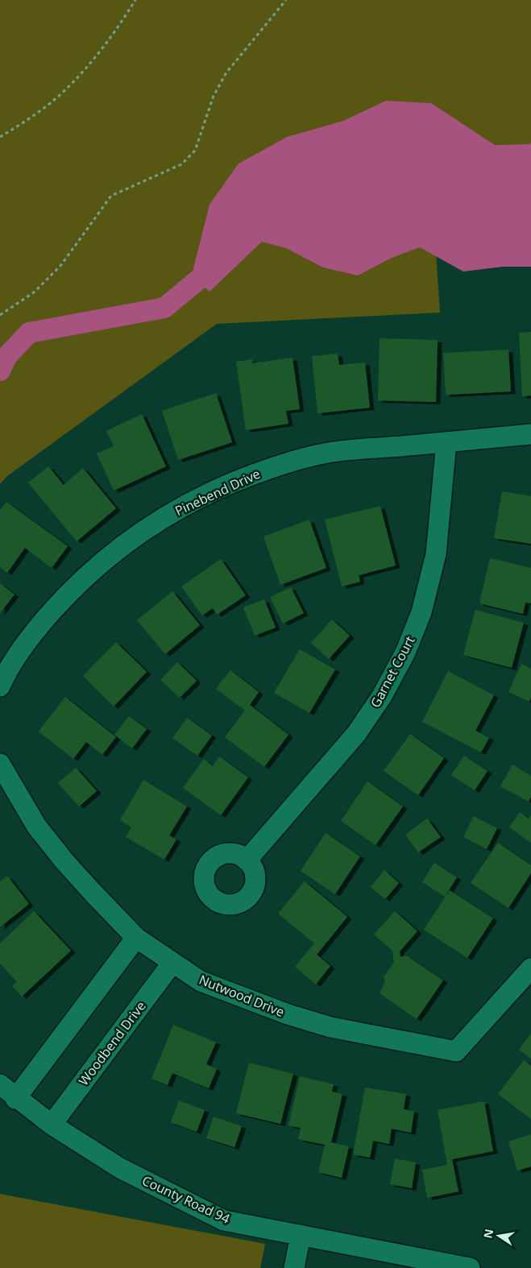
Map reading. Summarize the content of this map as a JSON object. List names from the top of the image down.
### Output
{
  "streets": {
    "street": [
      "Pinebend Drive",
      "Garnet Court",
      "Nutwood Drive",
      "Woodbend Drive",
      "County Road 94"
    ]
  },
  "crossings": [
    ["Pinebend Drive", "Garnet Court"],
    ["Nutwood Drive", "Woodbend Drive"],
    ["Woodbend Drive", "County Road 94"]
  ],
  "north": "left"
}
